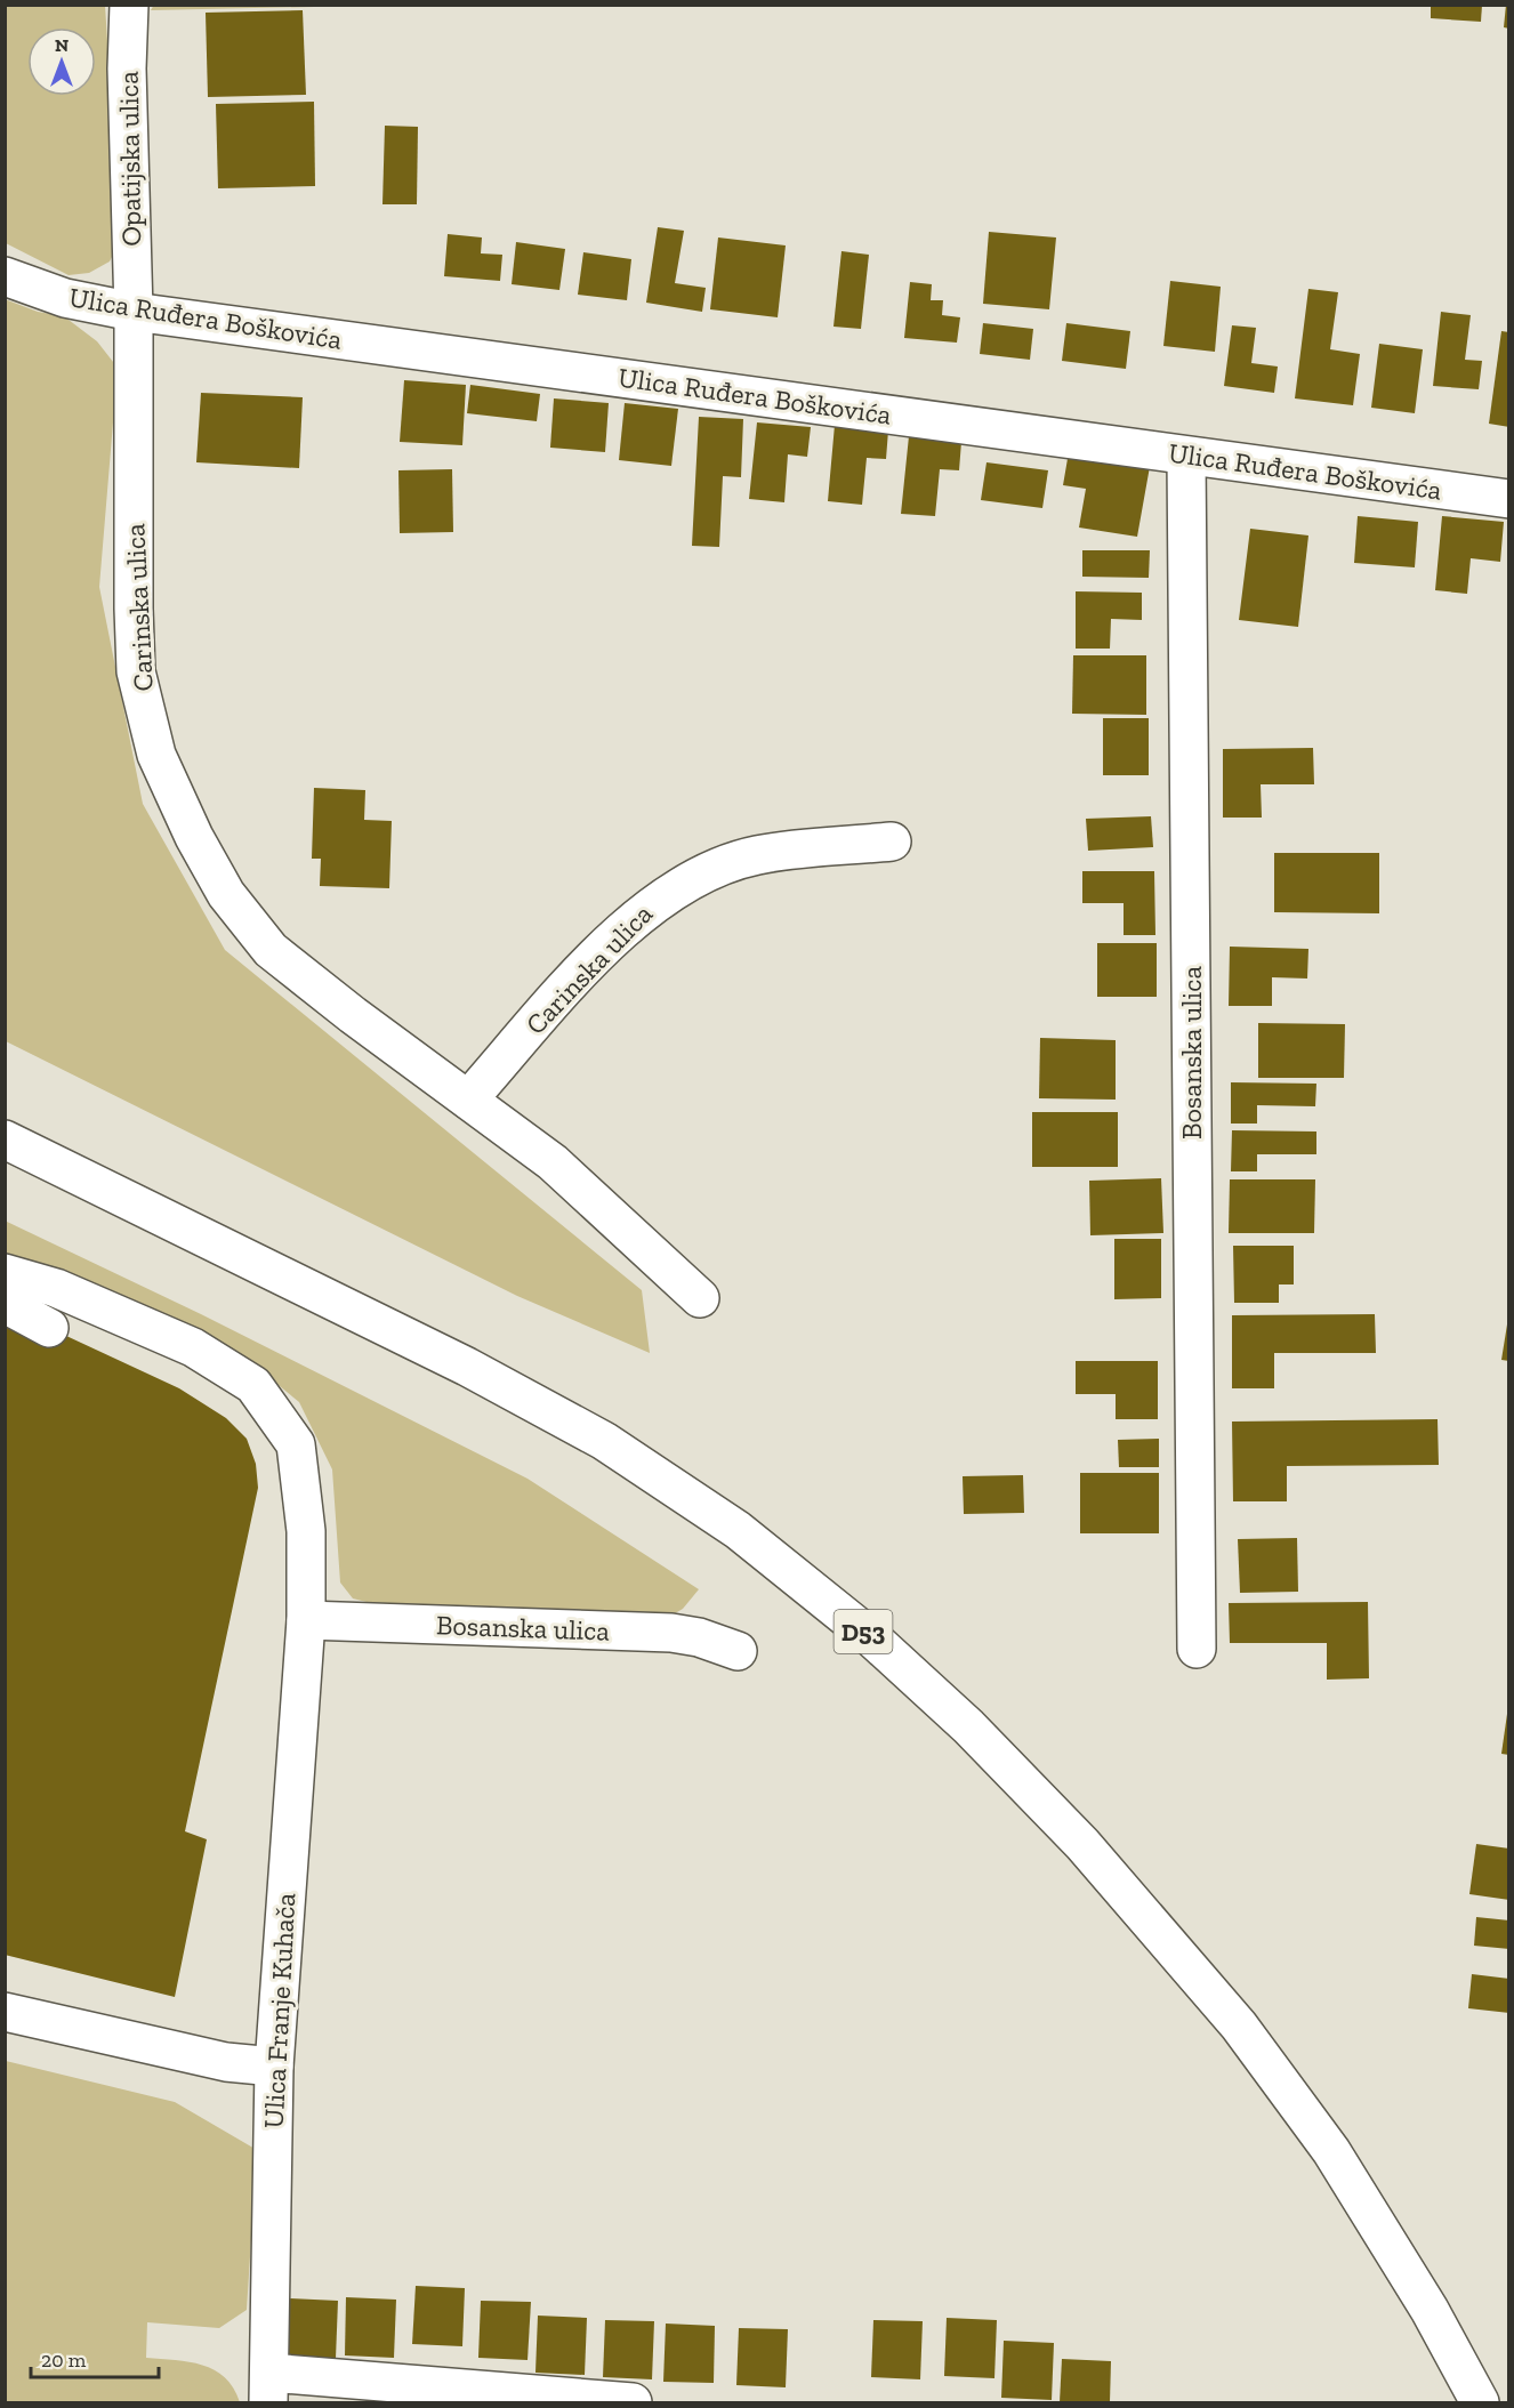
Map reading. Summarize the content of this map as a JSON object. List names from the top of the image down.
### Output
{
  "streets": {
    "street": [
      "Opatijska ulica",
      "Ulica Ruđera Boškovića",
      "Carinska ulica",
      "Bosanska ulica",
      "D53",
      "Ulica Franje Kuhača"
    ]
  },
  "crossings": [
    ["Opatijska ulica", "Ulica Ruđera Boškovića"],
    ["Opatijska ulica", "Carinska ulica"],
    ["Ulica Ruđera Boškovića", "Carinska ulica"],
    ["Ulica Ruđera Boškovića", "Bosanska ulica"],
    ["Bosanska ulica", "Ulica Franje Kuhača"]
  ],
  "scale_bar": "20 m",
  "north": "top"
}
